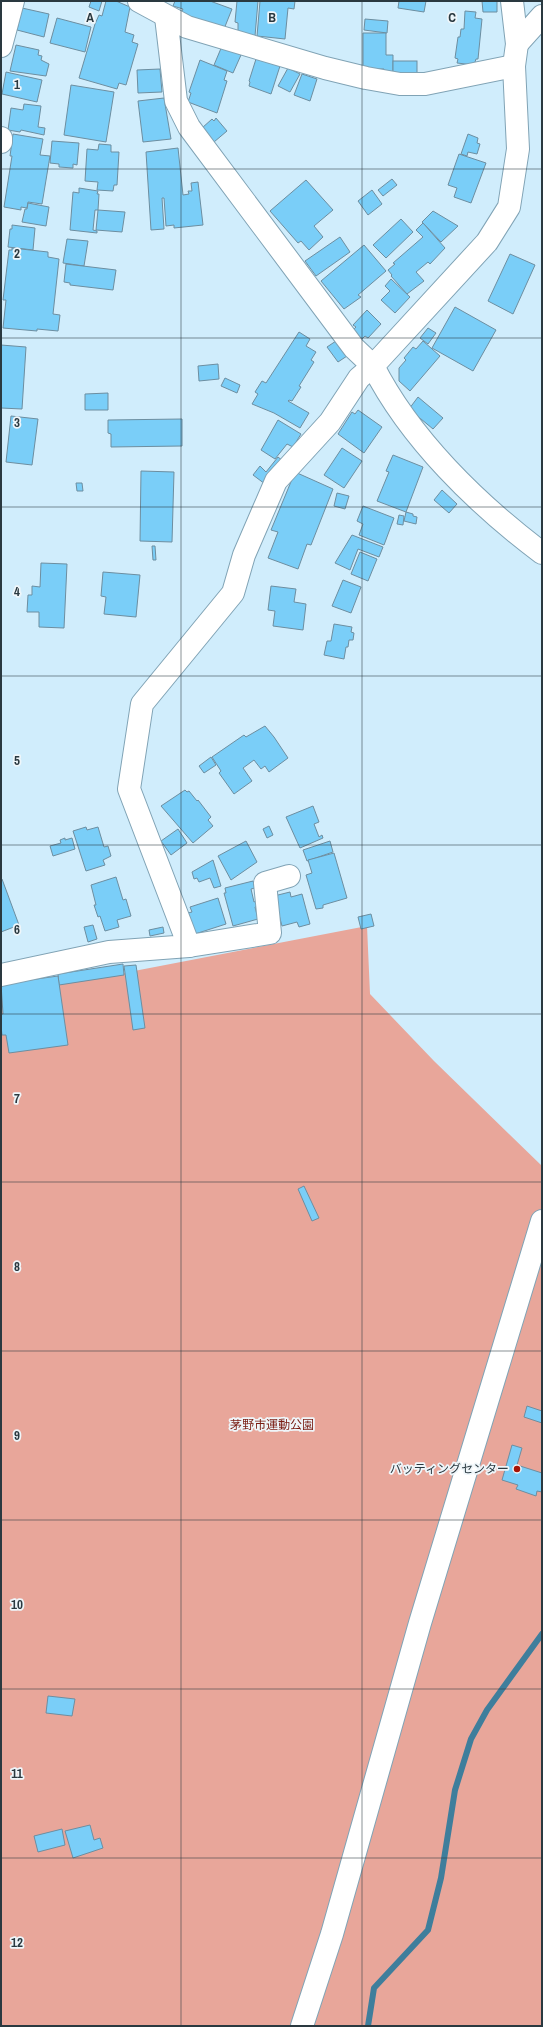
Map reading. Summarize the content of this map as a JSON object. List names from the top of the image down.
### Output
{
  "parks": ["茅野市運動公園"],
  "places": ["バッティングセンター"],
  "grid": {
    "columns": ["A", "B", "C"],
    "rows": [
      "1",
      "2",
      "3",
      "4",
      "5",
      "6",
      "7",
      "8",
      "9",
      "10",
      "11",
      "12"
    ]
  }
}
